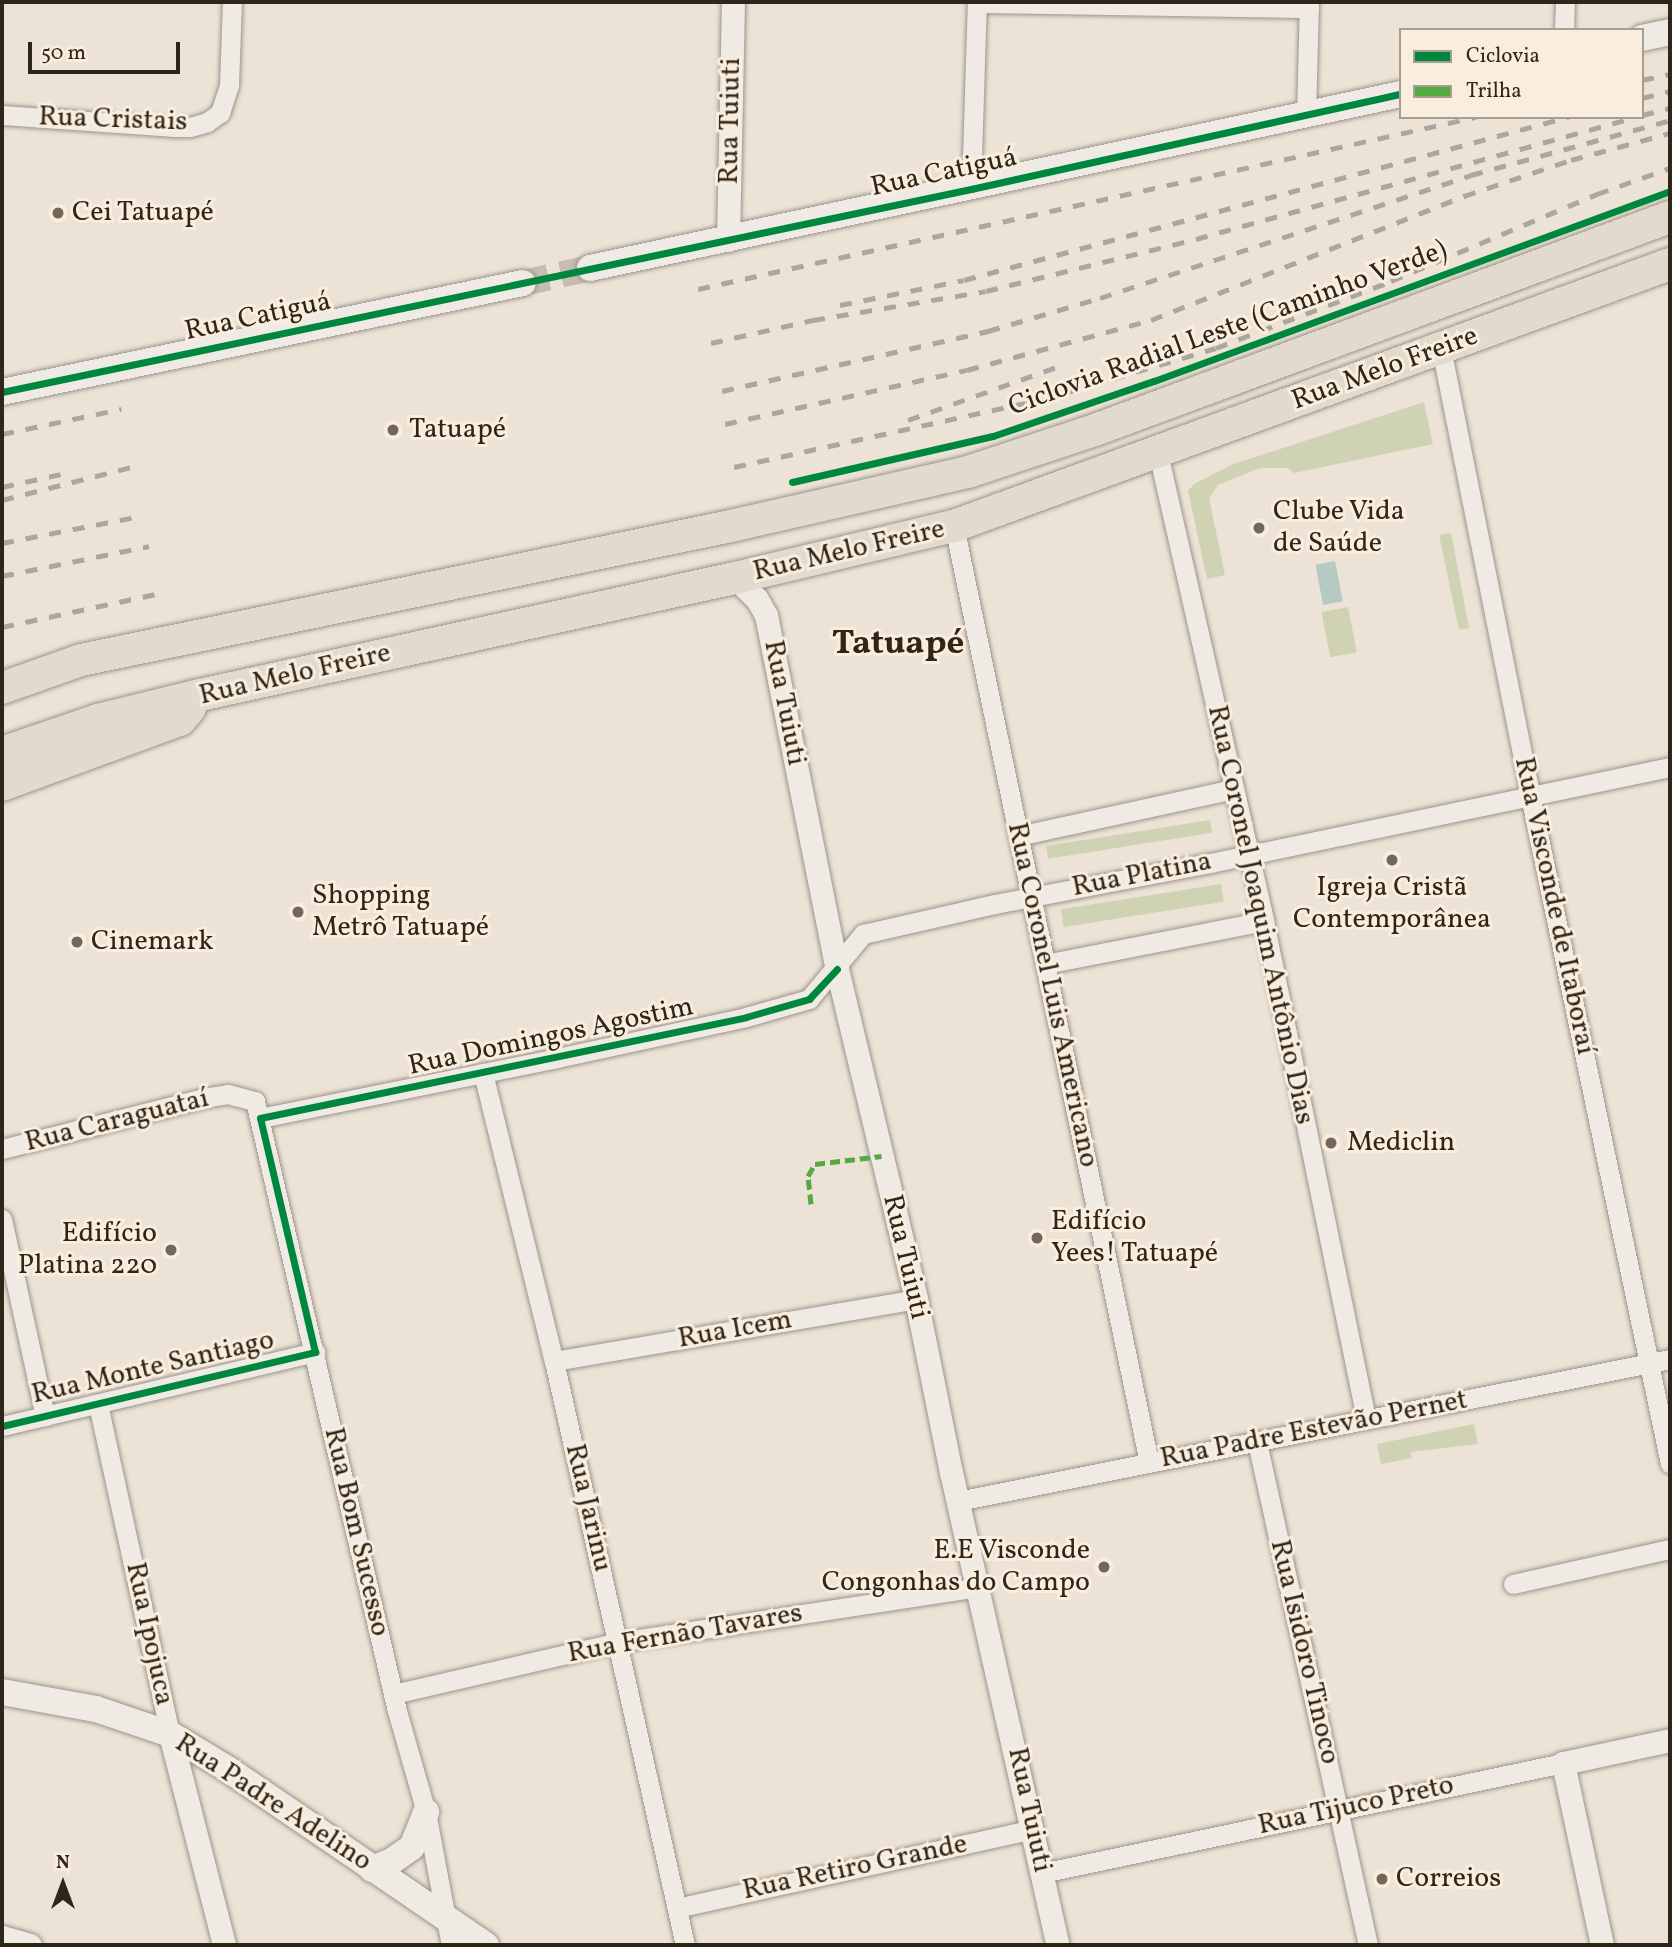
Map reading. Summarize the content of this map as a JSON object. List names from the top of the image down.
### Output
{
  "streets": {
    "highway": ["Rua Melo Freire"],
    "main road": ["Rua Catiguá", "Rua Padre Adelino"],
    "street": [
      "Rua Cristais",
      "Rua Tuiuti",
      "Rua Platina",
      "Rua Visconde de Itaboraí",
      "Rua Coronel Joaquim Antônio Dias",
      "Rua Coronel Luis Americano",
      "Rua Domingos Agostim",
      "Rua Caraguataí",
      "Rua Icem",
      "Rua Monte Santiago",
      "Rua Padre Estevão Pernet",
      "Rua Jarinu",
      "Rua Bom Sucesso",
      "Rua Ipojuca",
      "Rua Fernão Tavares",
      "Rua Isidoro Tinoco",
      "Rua Tijuco Preto",
      "Rua Retiro Grande"
    ],
    "cycle path": ["Ciclovia Radial Leste (Caminho Verde)"]
  },
  "crossings": [
    ["Rua Tuiuti", "Rua Catiguá"],
    ["Rua Tuiuti", "Rua Melo Freire"],
    ["Rua Tuiuti", "Rua Platina"],
    ["Rua Tuiuti", "Rua Domingos Agostim"],
    ["Rua Tuiuti", "Rua Icem"],
    ["Rua Tuiuti", "Rua Padre Estevão Pernet"],
    ["Rua Tuiuti", "Rua Fernão Tavares"],
    ["Rua Tuiuti", "Rua Tijuco Preto"],
    ["Rua Tuiuti", "Rua Retiro Grande"],
    ["Rua Melo Freire", "Rua Visconde de Itaboraí"],
    ["Rua Melo Freire", "Rua Coronel Joaquim Antônio Dias"],
    ["Rua Melo Freire", "Rua Coronel Luis Americano"],
    ["Rua Platina", "Rua Visconde de Itaboraí"],
    ["Rua Platina", "Rua Coronel Joaquim Antônio Dias"],
    ["Rua Platina", "Rua Coronel Luis Americano"],
    ["Rua Platina", "Rua Domingos Agostim"],
    ["Rua Visconde de Itaboraí", "Rua Padre Estevão Pernet"],
    ["Rua Coronel Joaquim Antônio Dias", "Rua Padre Estevão Pernet"],
    ["Rua Coronel Luis Americano", "Rua Padre Estevão Pernet"],
    ["Rua Domingos Agostim", "Rua Caraguataí"],
    ["Rua Domingos Agostim", "Rua Jarinu"],
    ["Rua Domingos Agostim", "Rua Bom Sucesso"],
    ["Rua Caraguataí", "Rua Bom Sucesso"],
    ["Rua Icem", "Rua Jarinu"],
    ["Rua Monte Santiago", "Rua Bom Sucesso"],
    ["Rua Monte Santiago", "Rua Ipojuca"],
    ["Rua Padre Estevão Pernet", "Rua Isidoro Tinoco"],
    ["Rua Jarinu", "Rua Fernão Tavares"],
    ["Rua Jarinu", "Rua Retiro Grande"],
    ["Rua Bom Sucesso", "Rua Fernão Tavares"],
    ["Rua Bom Sucesso", "Rua Padre Adelino"],
    ["Rua Ipojuca", "Rua Padre Adelino"],
    ["Rua Isidoro Tinoco", "Rua Tijuco Preto"]
  ],
  "districts": ["Tatuapé"],
  "places": [
    "Cei Tatuapé",
    "Tatuapé",
    "Clube Vida de Saúde",
    "Igreja Cristã Contemporânea",
    "Shopping Metrô Tatuapé",
    "Cinemark",
    "Mediclin",
    "Edifício Yees! Tatuapé",
    "Edifício Platina 220",
    "E.E Visconde Congonhas do Campo",
    "Correios"
  ],
  "legend": ["Ciclovia", "Trilha"],
  "scale_bar": "50 m",
  "north": "top"
}
